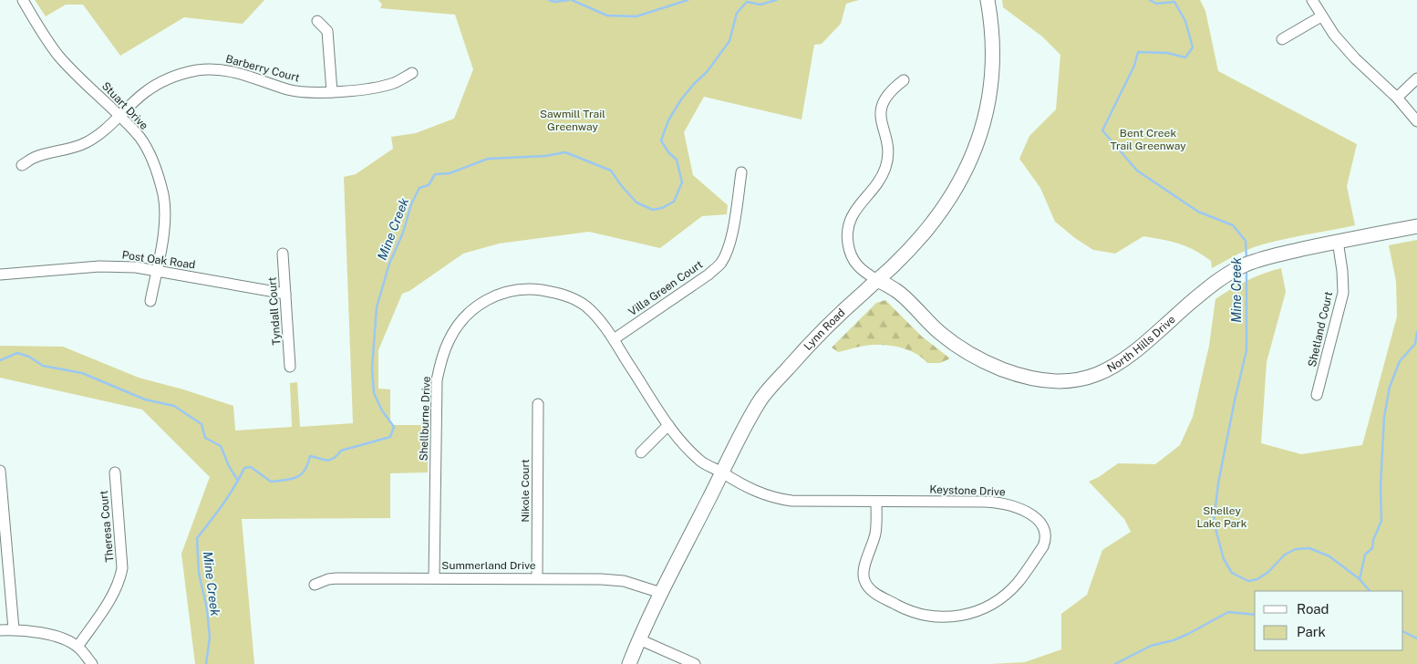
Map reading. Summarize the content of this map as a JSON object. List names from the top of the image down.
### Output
{
  "streets": {
    "main road": ["Lynn Road", "North Hills Drive"],
    "street": [
      "Barberry Court",
      "Stuart Drive",
      "Post Oak Road",
      "Villa Green Court",
      "Tyndall Court",
      "Shetland Court",
      "Shellburne Drive",
      "Nikole Court",
      "Keystone Drive",
      "Theresa Court",
      "Summerland Drive"
    ]
  },
  "crossings": [
    ["Barberry Court", "Stuart Drive"],
    ["Stuart Drive", "Post Oak Road"],
    ["Post Oak Road", "Tyndall Court"],
    ["Villa Green Court", "Shellburne Drive"],
    ["Shetland Court", "North Hills Drive"],
    ["Lynn Road", "North Hills Drive"],
    ["Lynn Road", "Shellburne Drive"],
    ["Lynn Road", "Keystone Drive"],
    ["Lynn Road", "Summerland Drive"],
    ["Shellburne Drive", "Keystone Drive"],
    ["Shellburne Drive", "Summerland Drive"],
    ["Nikole Court", "Summerland Drive"]
  ],
  "water": ["Mine Creek"],
  "parks": ["Sawmill Trail Greenway", "Bent Creek Trail Greenway", "Shelley Lake Park"],
  "legend": ["Road", "Park"]
}
